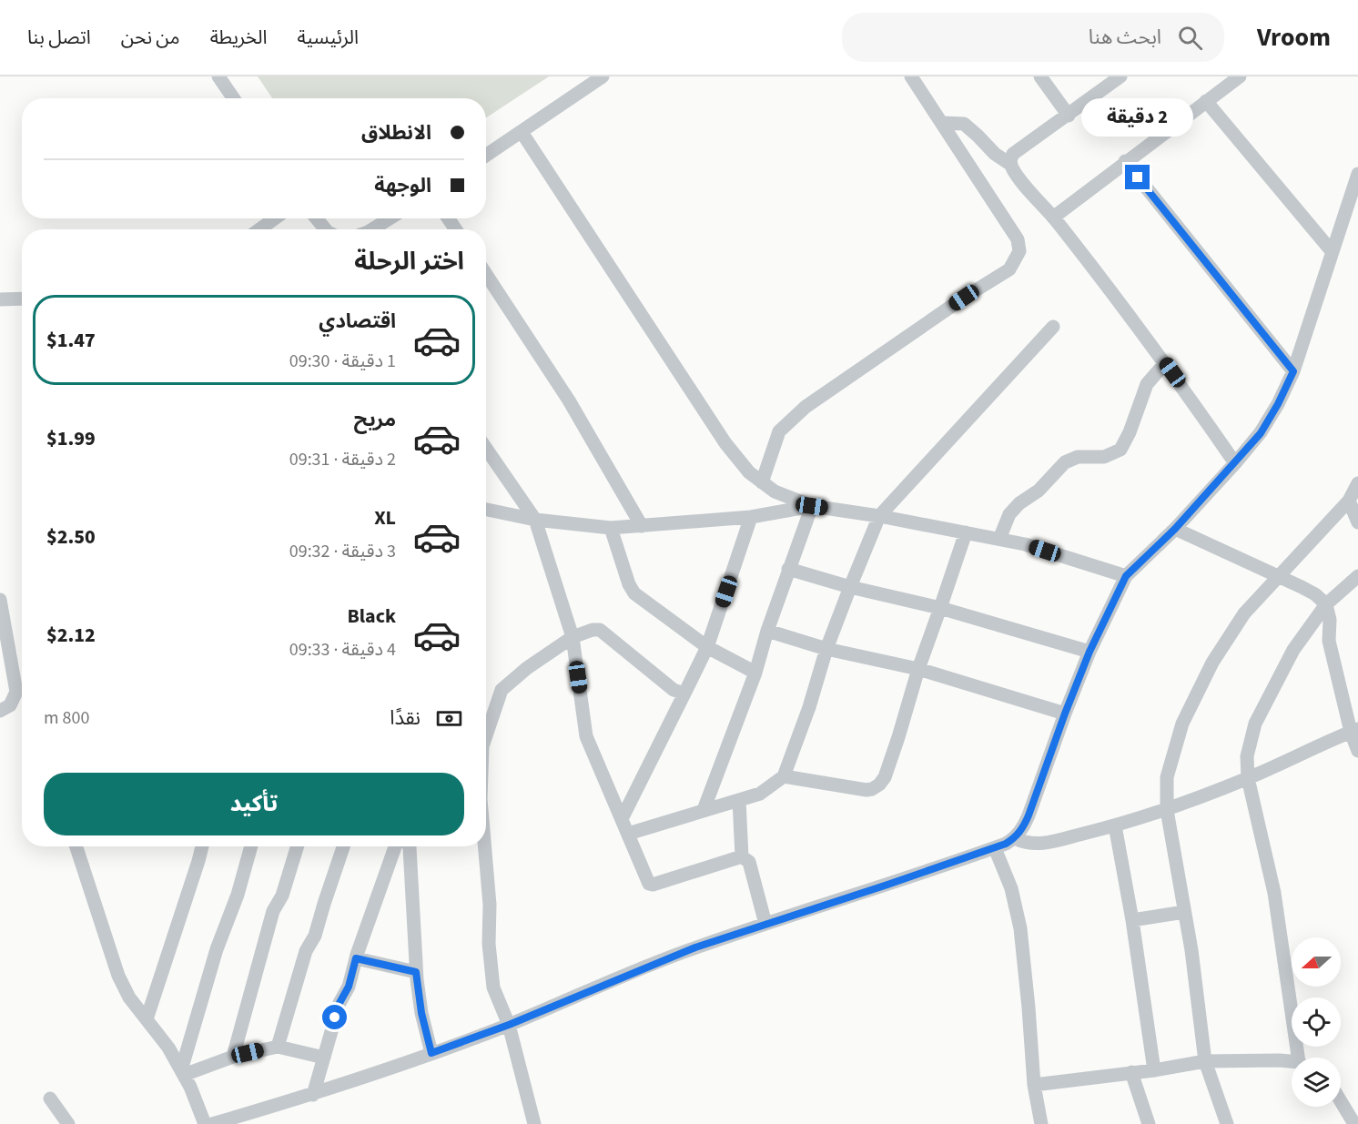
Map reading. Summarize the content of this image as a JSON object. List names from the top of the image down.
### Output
{
  "north": "left",
  "page": {
    "header": "Vroom",
    "search": "ابحث هنا",
    "nav": [
      "الرئيسية",
      "الخريطة",
      "من نحن",
      "اتصل بنا"
    ],
    "bubble": "2 دقيقة",
    "banner": ["الانطلاق", "الوجهة"],
    "heading": "اختر الرحلة",
    "list": [
      {
        "name": "اقتصادي",
        "note": "1 دقيقة · 09:30",
        "value": "$1.47"
      },
      {
        "name": "مريح",
        "note": "2 دقيقة · 09:31",
        "value": "$1.99"
      },
      {
        "name": "XL",
        "note": "3 دقيقة · 09:32",
        "value": "$2.50"
      },
      {
        "name": "Black",
        "note": "4 دقيقة · 09:33",
        "value": "$2.12"
      }
    ],
    "pay": ["نقدًا", "800 m"],
    "buttons": "تأكيد"
  }
}
